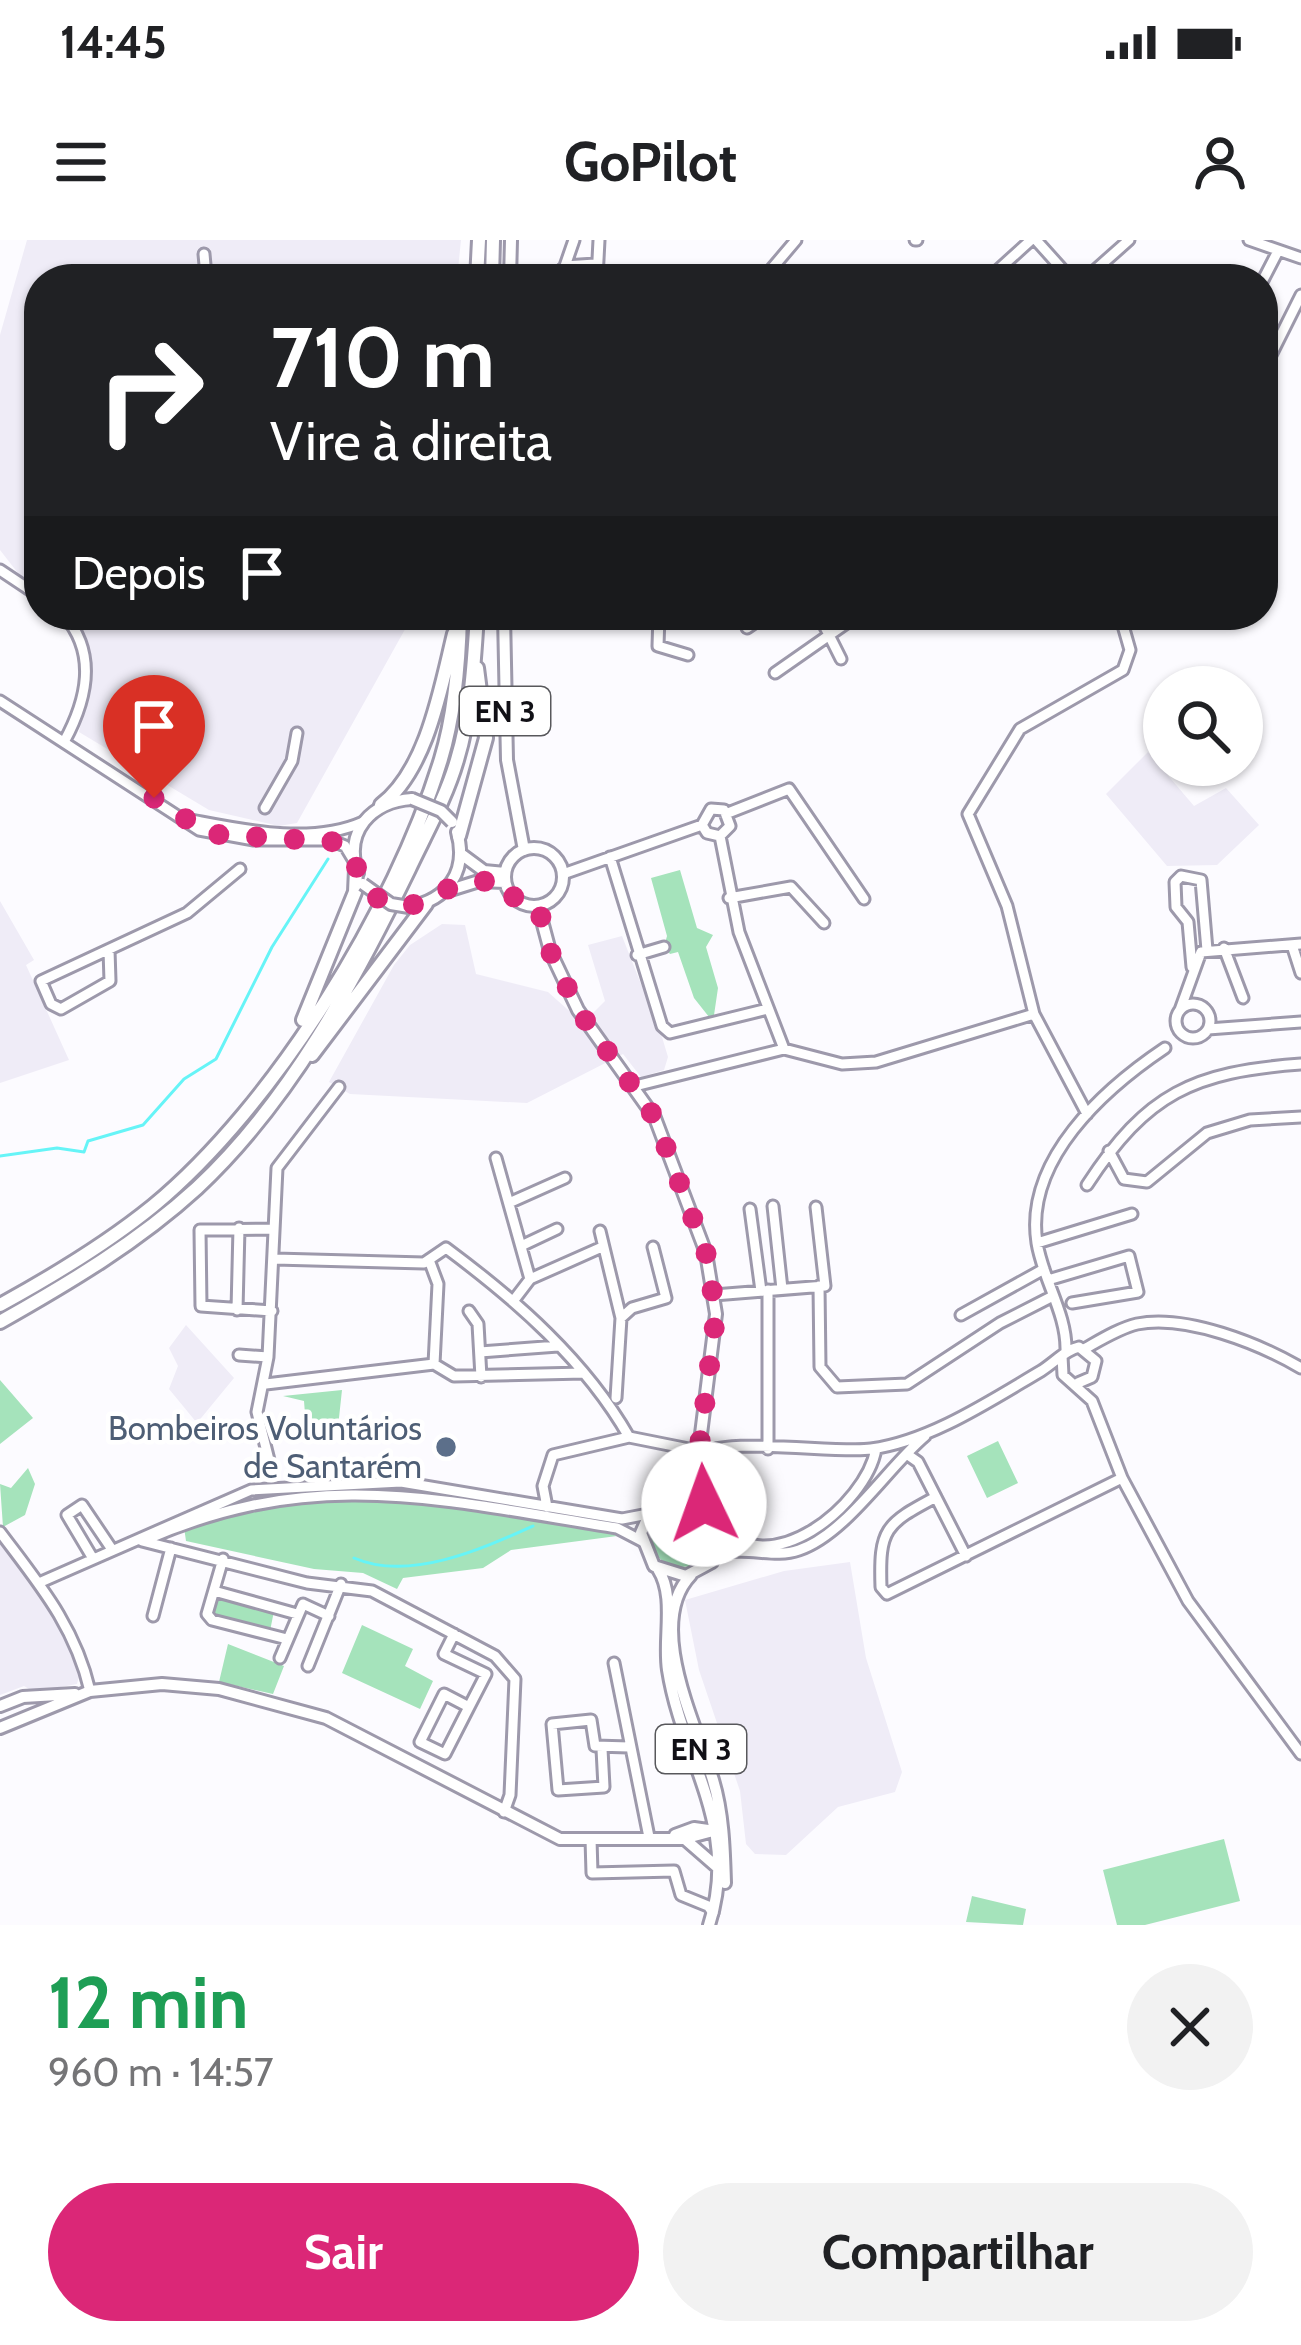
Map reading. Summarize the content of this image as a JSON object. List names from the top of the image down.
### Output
{
  "streets": {
    "main road": ["EN 3"]
  },
  "places": ["Bombeiros Voluntários de Santarém"],
  "page": {
    "status": "14:45",
    "header": "GoPilot",
    "turn": ["710 m", "Vire à direita"],
    "then": "Depois",
    "heading": ["12 min", "960 m · 14:57"],
    "buttons": ["Sair", "Compartilhar"]
  }
}
